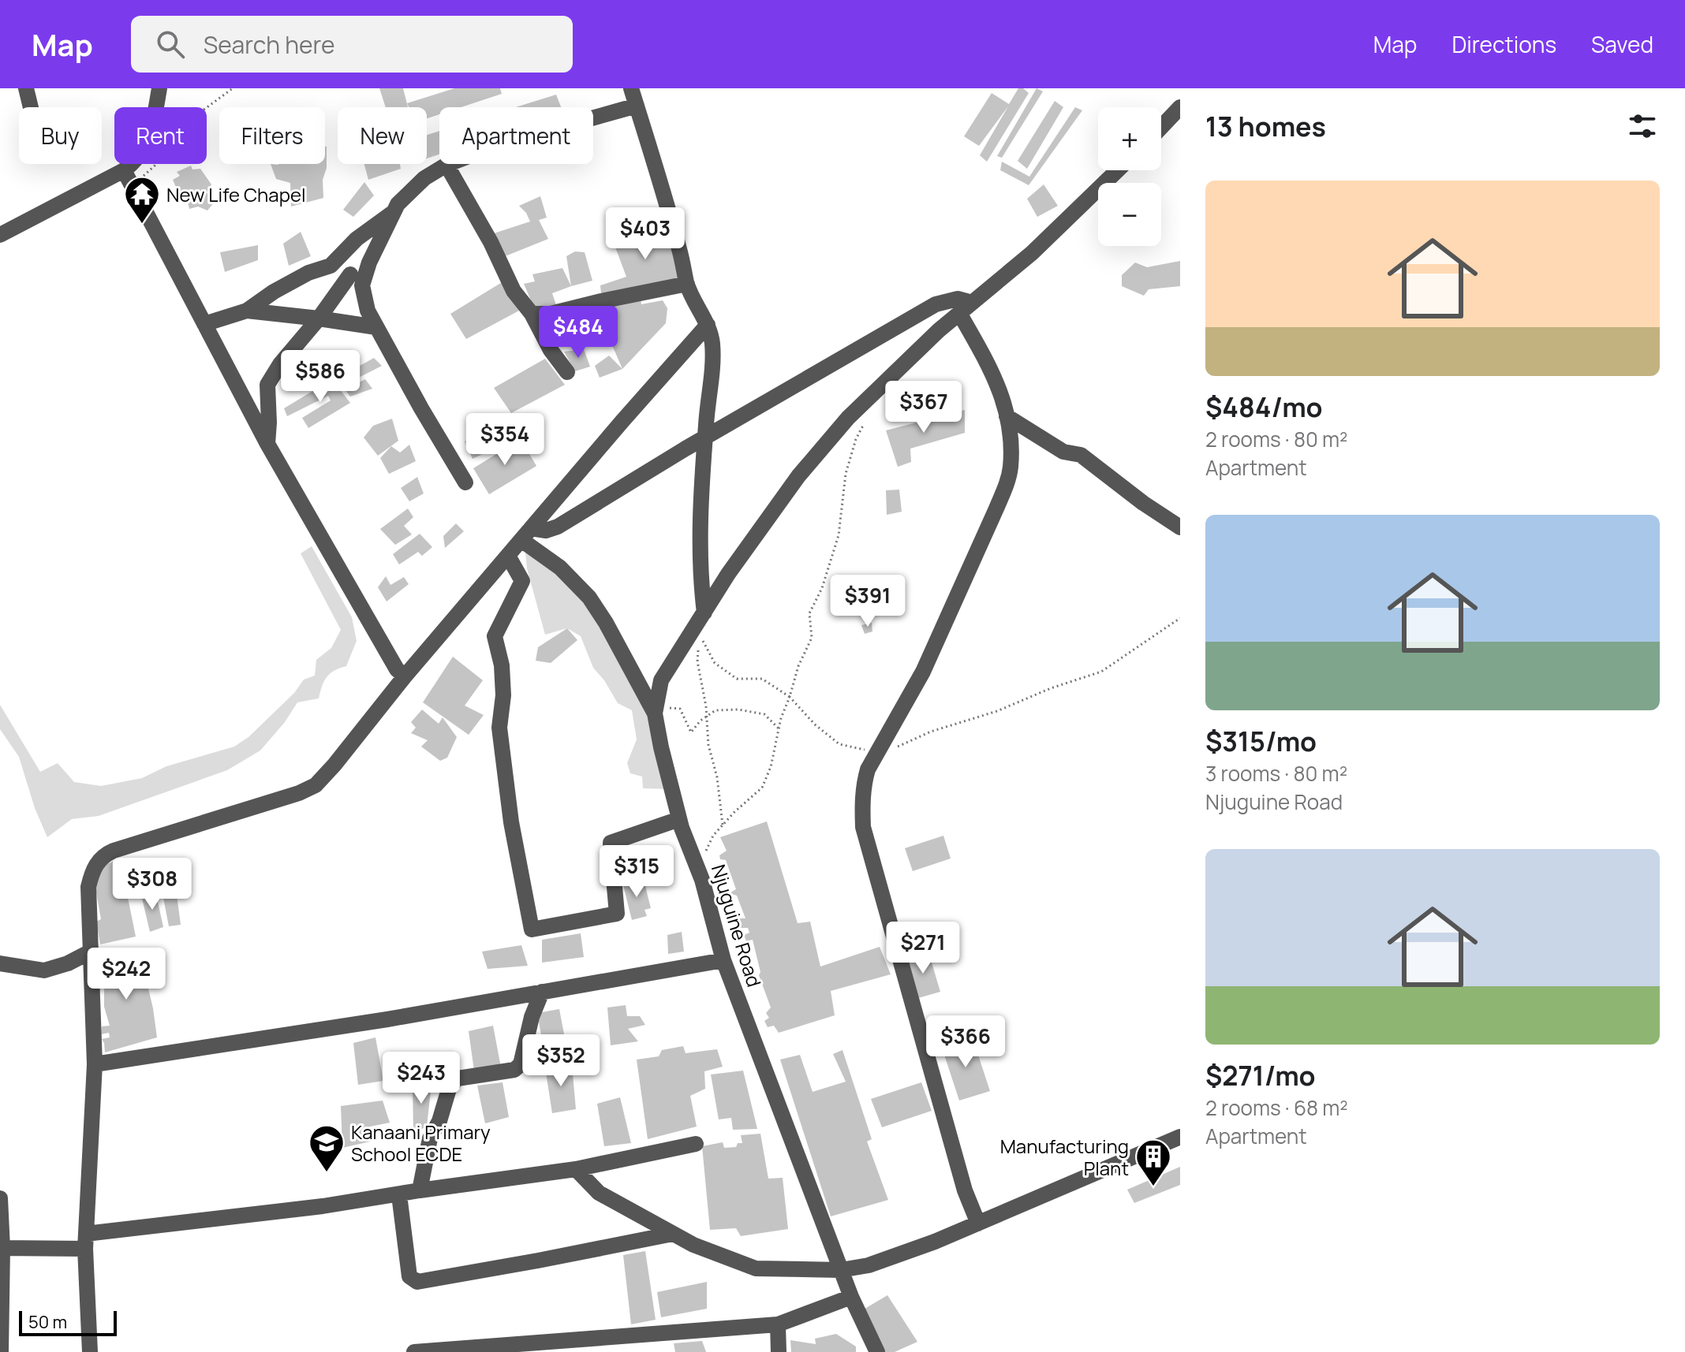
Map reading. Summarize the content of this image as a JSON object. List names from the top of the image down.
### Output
{
  "streets": {
    "street": ["Njuguine Road"]
  },
  "places": {
    "temple": ["New Life Chapel"],
    "school or university": ["Kanaani Primary School ECDE"],
    "building": ["Manufacturing Plant"]
  },
  "scale_bar": "50 m",
  "page": {
    "header": "Map",
    "search": "Search here",
    "nav": ["Map", "Directions", "Saved"],
    "heading": "13 homes",
    "map_buttons": ["+", "−"],
    "chip": [
      "Buy",
      "Rent",
      "Filters",
      "New",
      "Apartment"
    ],
    "list": [
      {
        "name": "$484/mo",
        "note": "2 rooms · 80 m² · Apartment"
      },
      {
        "name": "$315/mo",
        "note": "3 rooms · 80 m² · Njuguine Road"
      },
      {
        "name": "$271/mo",
        "note": "2 rooms · 68 m² · Apartment"
      }
    ],
    "price": [
      "$403",
      "$484",
      "$586",
      "$367",
      "$354",
      "$391",
      "$315",
      "$308",
      "$271",
      "$242",
      "$366",
      "$352",
      "$243"
    ],
    "scale": "50 m"
  }
}
